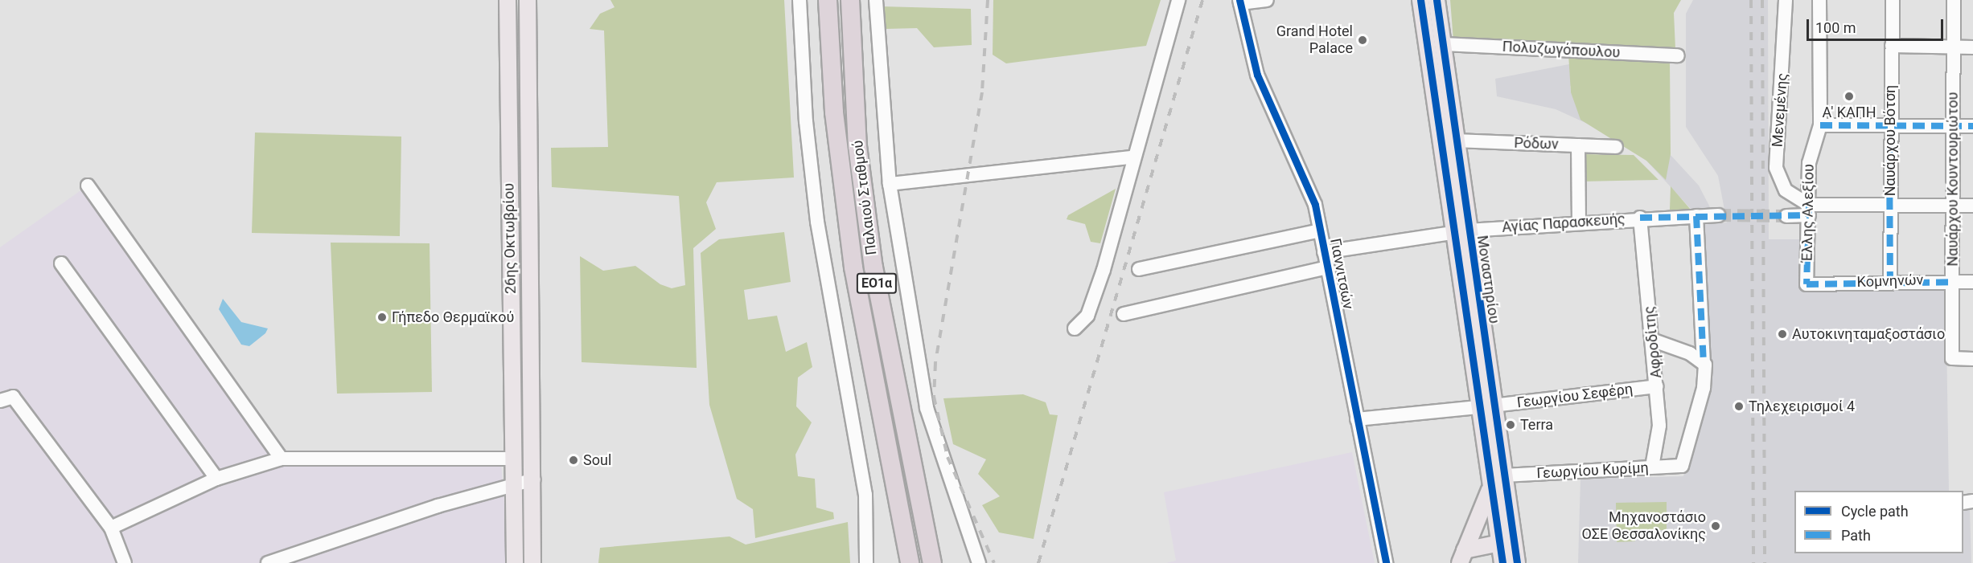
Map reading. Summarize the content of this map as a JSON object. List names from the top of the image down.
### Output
{
  "streets": {
    "highway": ["Παλαιού Σταθμού", "ΕΟ1α"],
    "main road": ["26ης Οκτωβρίου", "Μοναστηρίου"],
    "street": [
      "Πολυζωγόπουλου",
      "Μενεμένης",
      "Ναυάρχου Βότση",
      "Ρόδων",
      "Ναυάρχου Κουντουριώτου",
      "Έλλης Αλεξίου",
      "Αγίας Παρασκευής",
      "Γιαννιτσών",
      "Κομνηνών",
      "Αφροδίτης",
      "Γεωργίου Σεφέρη",
      "Γεωργίου Κυρίμη"
    ]
  },
  "crossings": [
    ["Πολυζωγόπουλου", "Μοναστηρίου"],
    ["Μενεμένης", "Έλλης Αλεξίου"],
    ["Ναυάρχου Βότση", "Κομνηνών"],
    ["Ρόδων", "Μοναστηρίου"],
    ["Ναυάρχου Κουντουριώτου", "Κομνηνών"],
    ["Έλλης Αλεξίου", "Κομνηνών"],
    ["Αγίας Παρασκευής", "Γιαννιτσών"],
    ["Αγίας Παρασκευής", "Μοναστηρίου"],
    ["Αγίας Παρασκευής", "Αφροδίτης"],
    ["Γιαννιτσών", "Γεωργίου Σεφέρη"],
    ["Μοναστηρίου", "Γεωργίου Σεφέρη"],
    ["Μοναστηρίου", "Γεωργίου Κυρίμη"],
    ["Αφροδίτης", "Γεωργίου Σεφέρη"],
    ["Αφροδίτης", "Γεωργίου Κυρίμη"]
  ],
  "places": [
    "Grand Hotel Palace",
    "Α' ΚΑΠΗ",
    "Γήπεδο Θερμαϊκού",
    "Αυτοκινηταμαξοστάσιο",
    "Τηλεχειρισμοί 4",
    "Terra",
    "Soul",
    "Μηχανοστάσιο ΟΣΕ Θεσσαλονίκης"
  ],
  "legend": ["Cycle path", "Path"],
  "scale_bar": "100 m"
}
